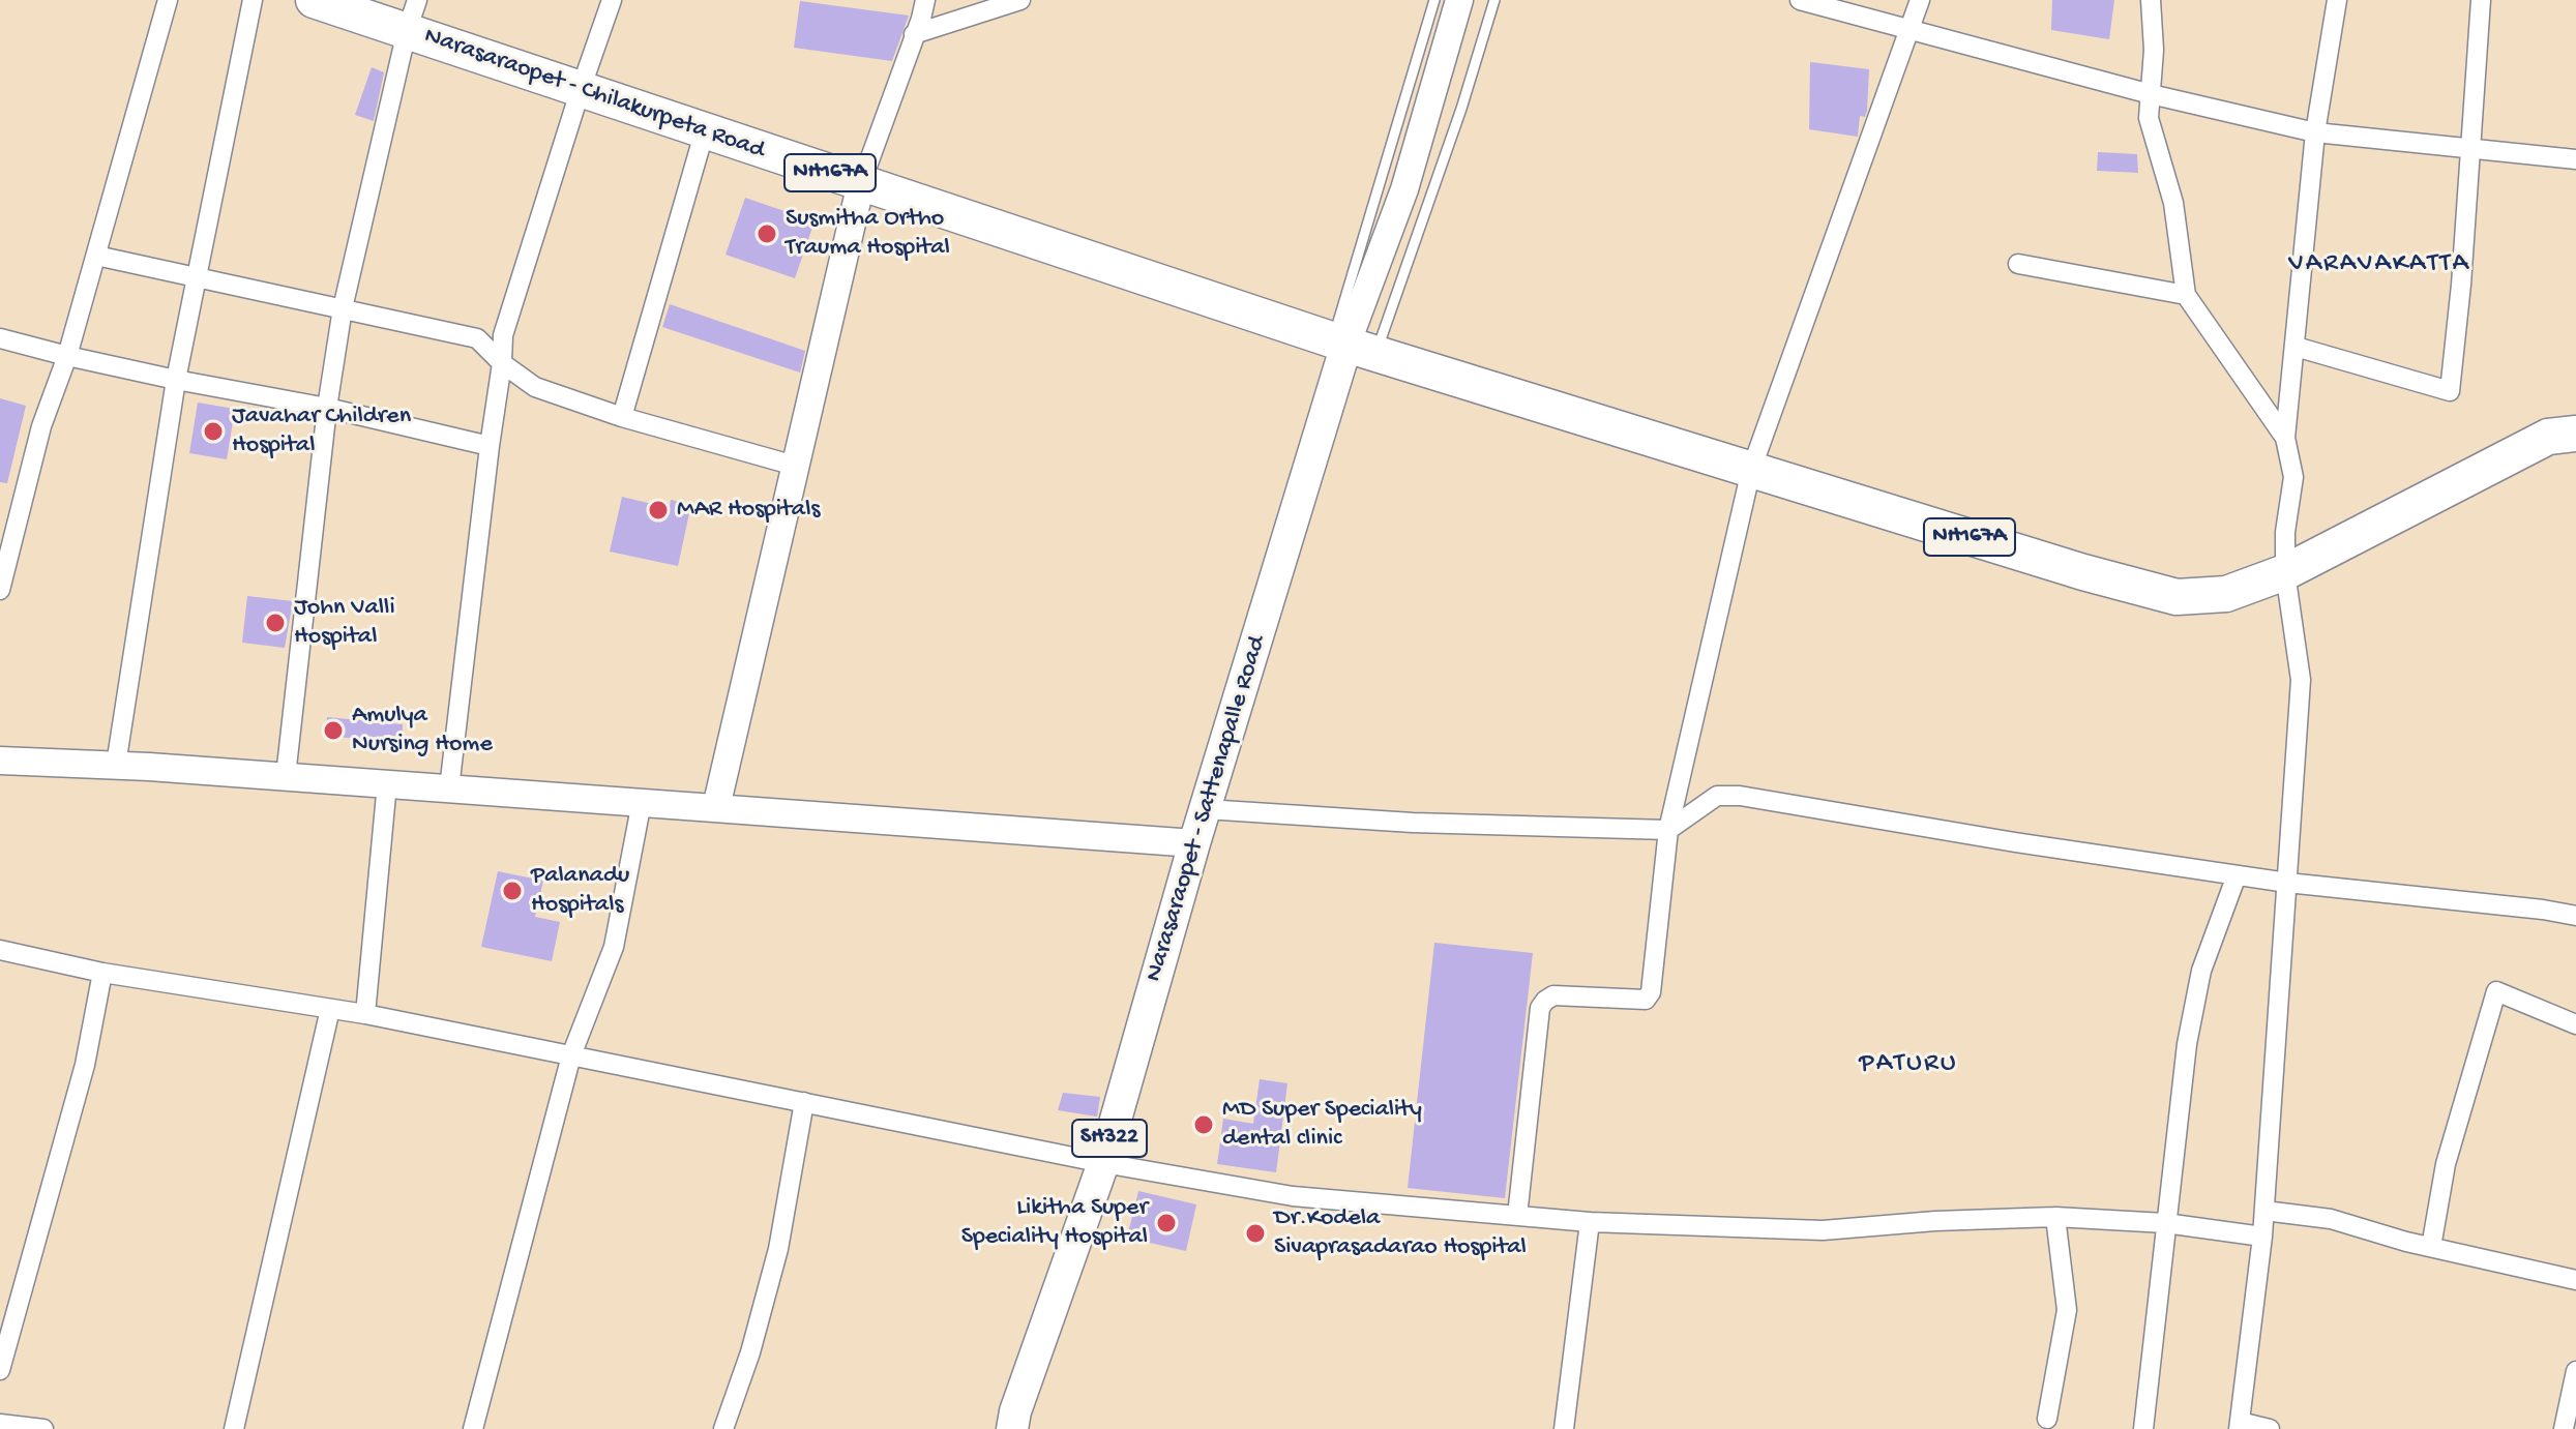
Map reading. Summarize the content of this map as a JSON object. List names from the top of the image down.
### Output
{
  "streets": {
    "highway": ["Narasaraopet - Chilakurpeta Road", "NH167A"],
    "main road": ["Narasaraopet - Sattenapalle Road", "SH322"]
  },
  "crossings": [
    ["Narasaraopet - Chilakurpeta Road", "NH167A"],
    ["Narasaraopet - Chilakurpeta Road", "Narasaraopet - Sattenapalle Road"],
    ["NH167A", "Narasaraopet - Sattenapalle Road"]
  ],
  "districts": ["VARAVAKATTA", "PATURU"],
  "places": [
    "Susmitha Ortho Trauma Hospital",
    "Javahar Children Hospital",
    "MAR Hospitals",
    "John Valli Hospital",
    "Amulya Nursing Home",
    "Palanadu Hospitals",
    "MD Super Speciality dental clinic",
    "Likitha Super Speciality Hospital",
    "Dr.Kodela Sivaprasadarao Hospital"
  ]
}
